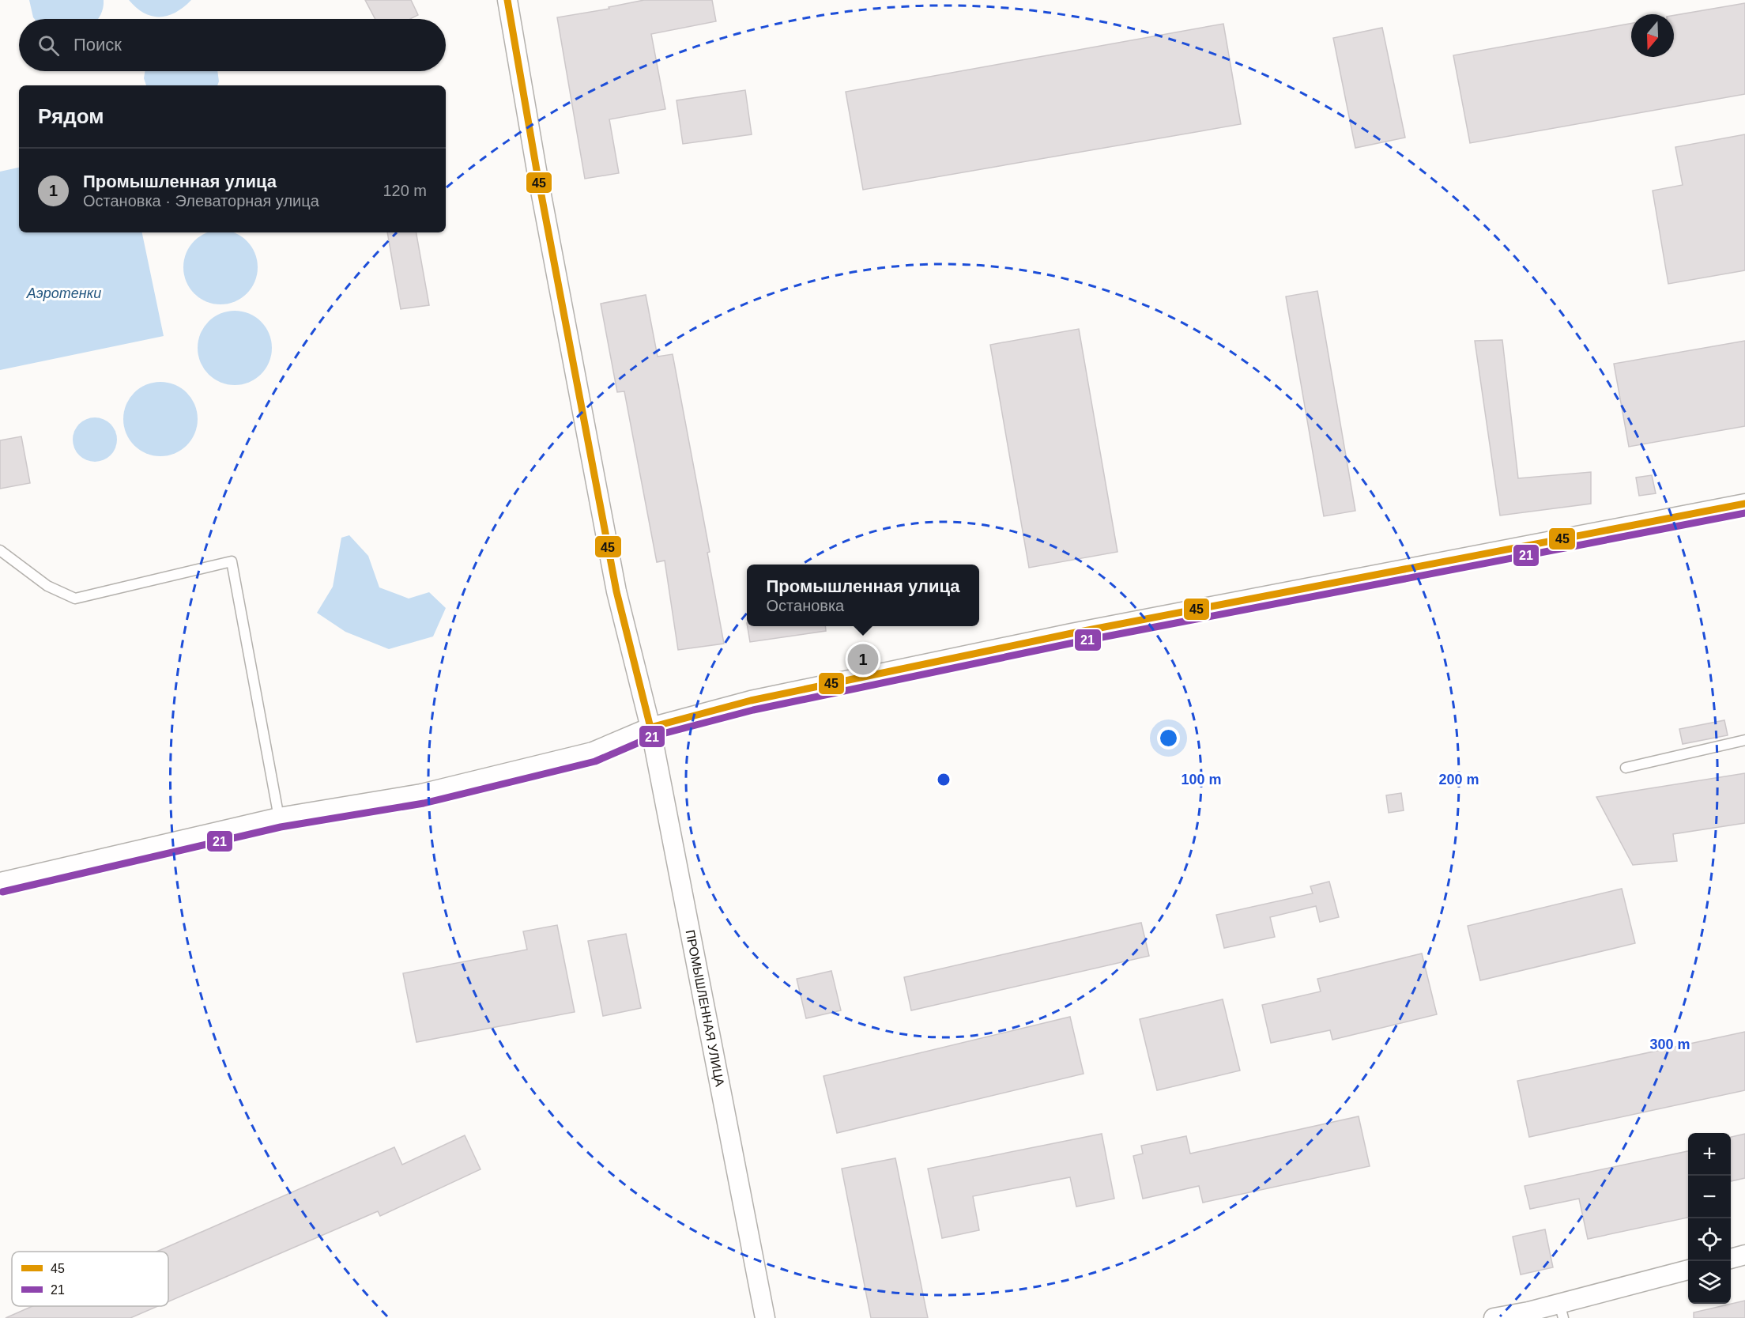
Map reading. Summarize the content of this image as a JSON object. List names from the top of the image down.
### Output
{
  "streets": {
    "street": ["ПРОМЫШЛЕННАЯ УЛИЦА"]
  },
  "water": ["Аэротенки"],
  "lines": ["transit line 45", "transit line 21"],
  "legend": ["45", "21"],
  "north": "bottom",
  "page": {
    "search": "Поиск",
    "heading": "Рядом",
    "list": [
      {
        "mark": "1",
        "name": "Промышленная улица",
        "note": "Остановка · Элеваторная улица",
        "value": "120 m"
      }
    ],
    "popup": ["Промышленная улица", "Остановка"],
    "pins": "1",
    "map_buttons": ["+", "−"]
  },
  "rings": ["100 m", "200 m", "300 m"]
}
